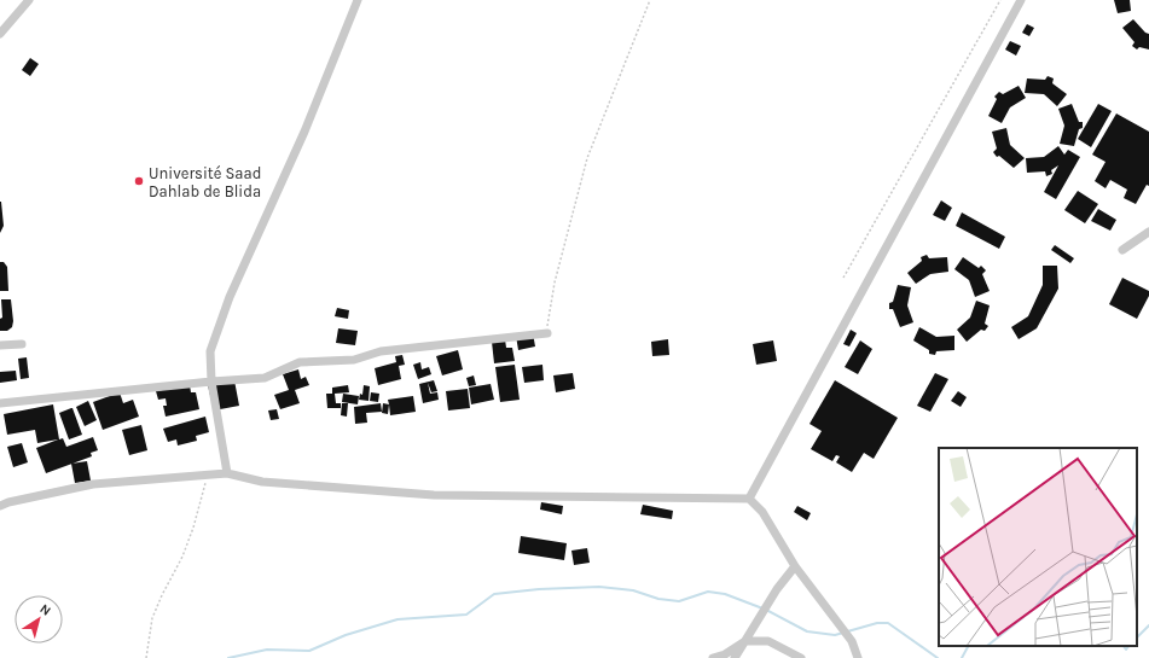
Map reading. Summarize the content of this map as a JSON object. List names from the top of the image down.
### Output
{
  "places": ["Université Saad Dahlab de Blida"],
  "north": "top right"
}
